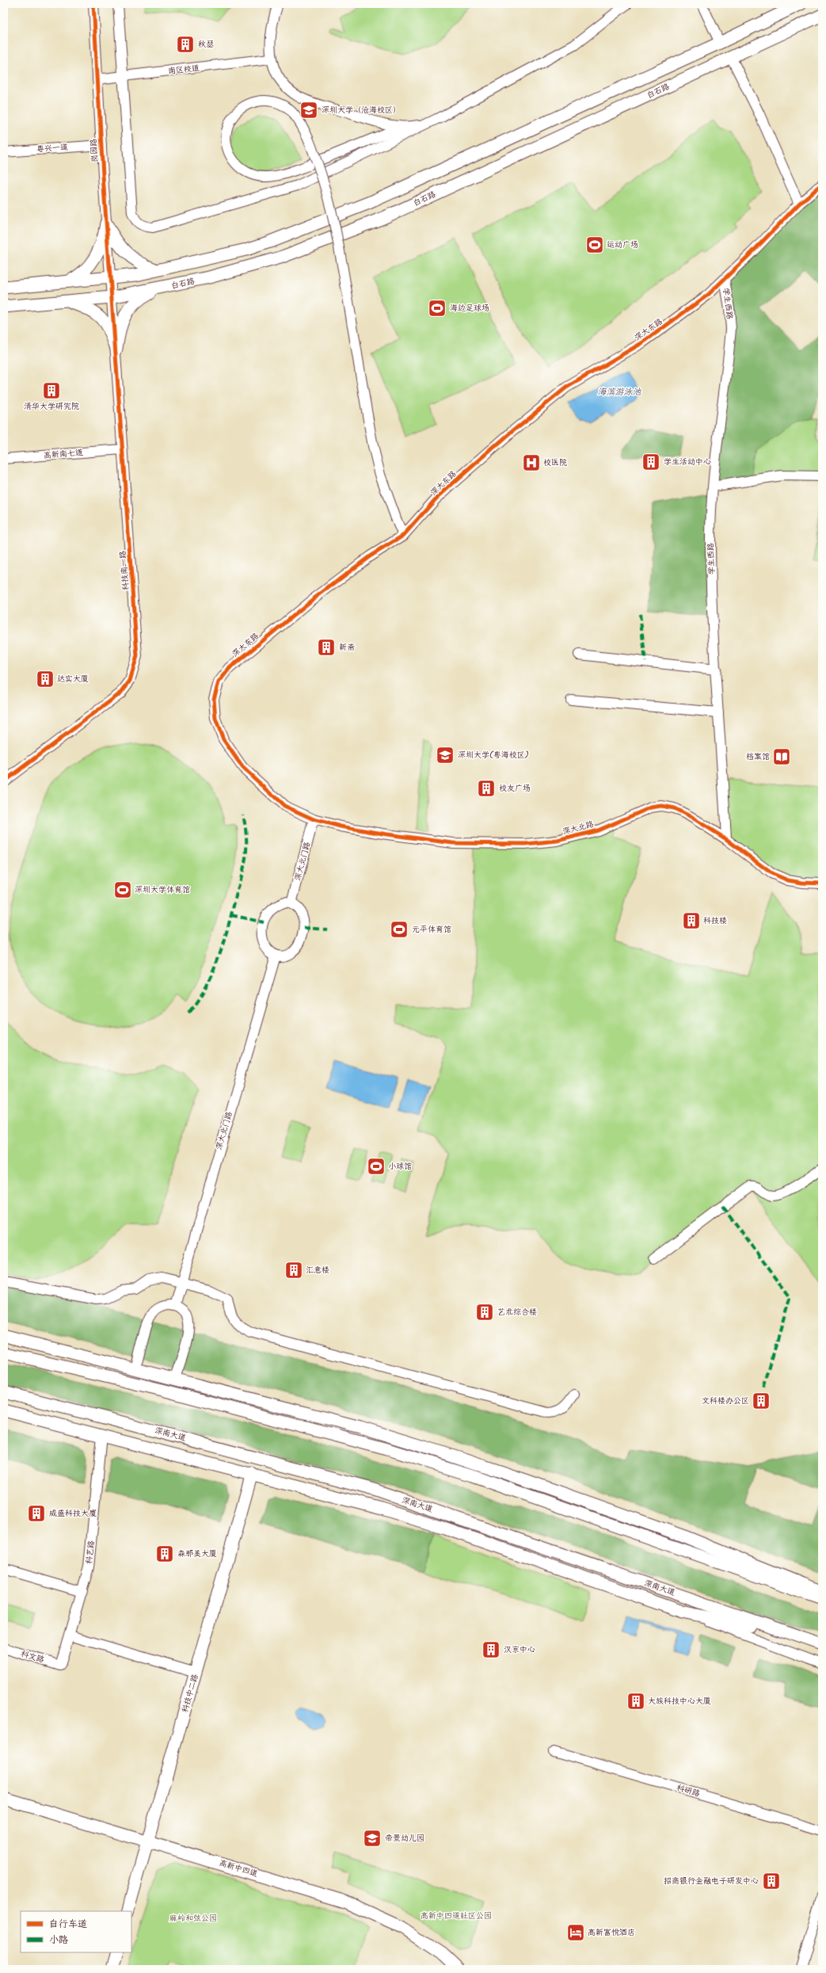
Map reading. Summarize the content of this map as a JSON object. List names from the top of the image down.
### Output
{
  "streets": {
    "main road": [
      "白石路",
      "深南大道",
      "科技中二路",
      "高新中四道"
    ],
    "street": [
      "南区校道",
      "粤兴一道",
      "岗园路",
      "学生西路",
      "深大东路",
      "高新南七道",
      "科技南一路",
      "深大北路",
      "深大北门路",
      "科艺路",
      "科文路",
      "科研路"
    ]
  },
  "crossings": [
    ["南区校道", "岗园路"],
    ["白石路", "岗园路"],
    ["白石路", "科技南一路"],
    ["粤兴一道", "岗园路"],
    ["岗园路", "科技南一路"],
    ["学生西路", "深大东路"],
    ["学生西路", "深大北路"],
    ["深大东路", "深大北路"],
    ["深大东路", "深大北门路"],
    ["高新南七道", "科技南一路"],
    ["深大北路", "深大北门路"],
    ["科艺路", "科文路"],
    ["科技中二路", "高新中四道"]
  ],
  "water": ["海滨游泳池"],
  "parks": ["高新中四道社区公园", "麻岭和弦公园"],
  "places": {
    "building": [
      "秋瑟",
      "清华大学研究院",
      "学生活动中心",
      "新斋",
      "达实大厦",
      "校友广场",
      "科技楼",
      "汇意楼",
      "艺术综合楼",
      "文科楼办公区",
      "威盛科技大廈",
      "森那美大厦",
      "汉京中心",
      "大族科技中心大厦",
      "招商银行金融电子研发中心"
    ],
    "school or university": ["深圳大学（沧海校区）", "深圳大学(粤海校区)", "帝景幼儿园"],
    "sports": [
      "运动广场",
      "海边足球场",
      "深圳大学体育馆",
      "元平体育馆",
      "小球馆"
    ],
    "hospital": ["校医院"],
    "library": ["档案馆"],
    "hotel": ["高新富悦酒店"]
  },
  "legend": ["自行车道", "小路"]
}
